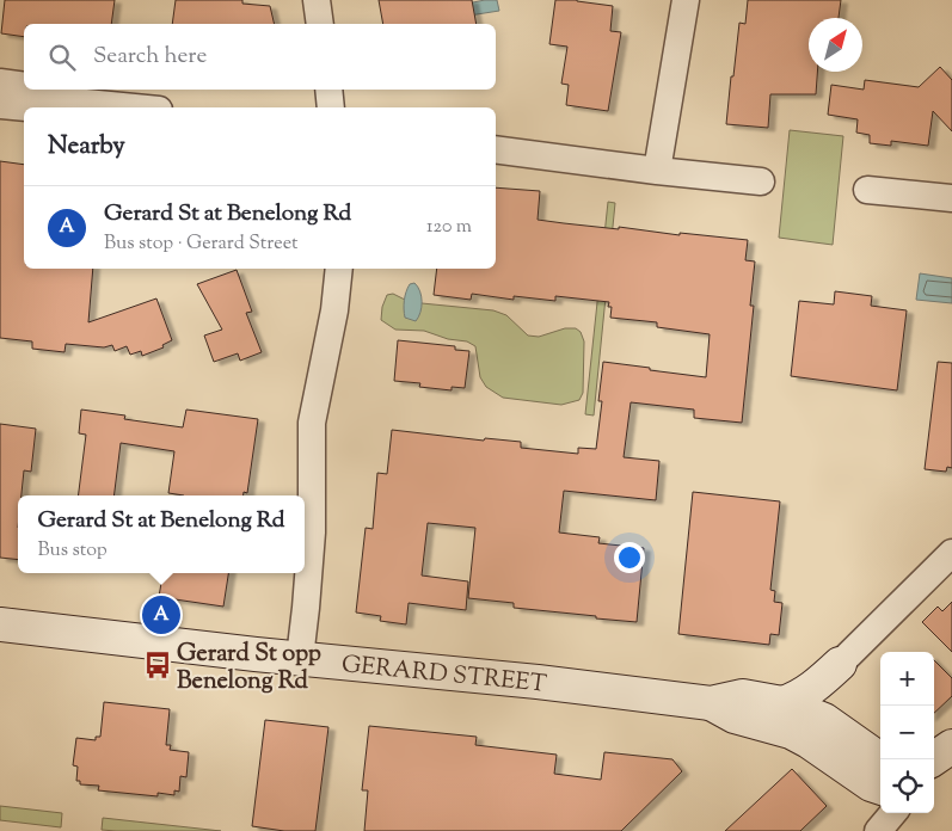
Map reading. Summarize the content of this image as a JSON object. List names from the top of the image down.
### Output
{
  "streets": {
    "main road": ["GERARD STREET"]
  },
  "places": {
    "bus stop": ["Gerard St opp Benelong Rd"]
  },
  "north": "top right",
  "page": {
    "search": "Search here",
    "heading": "Nearby",
    "list": [
      {
        "mark": "A",
        "name": "Gerard St at Benelong Rd",
        "note": "Bus stop · Gerard Street",
        "value": "120 m"
      }
    ],
    "popup": ["Gerard St at Benelong Rd", "Bus stop"],
    "pins": "A",
    "map_buttons": ["+", "−"]
  }
}
